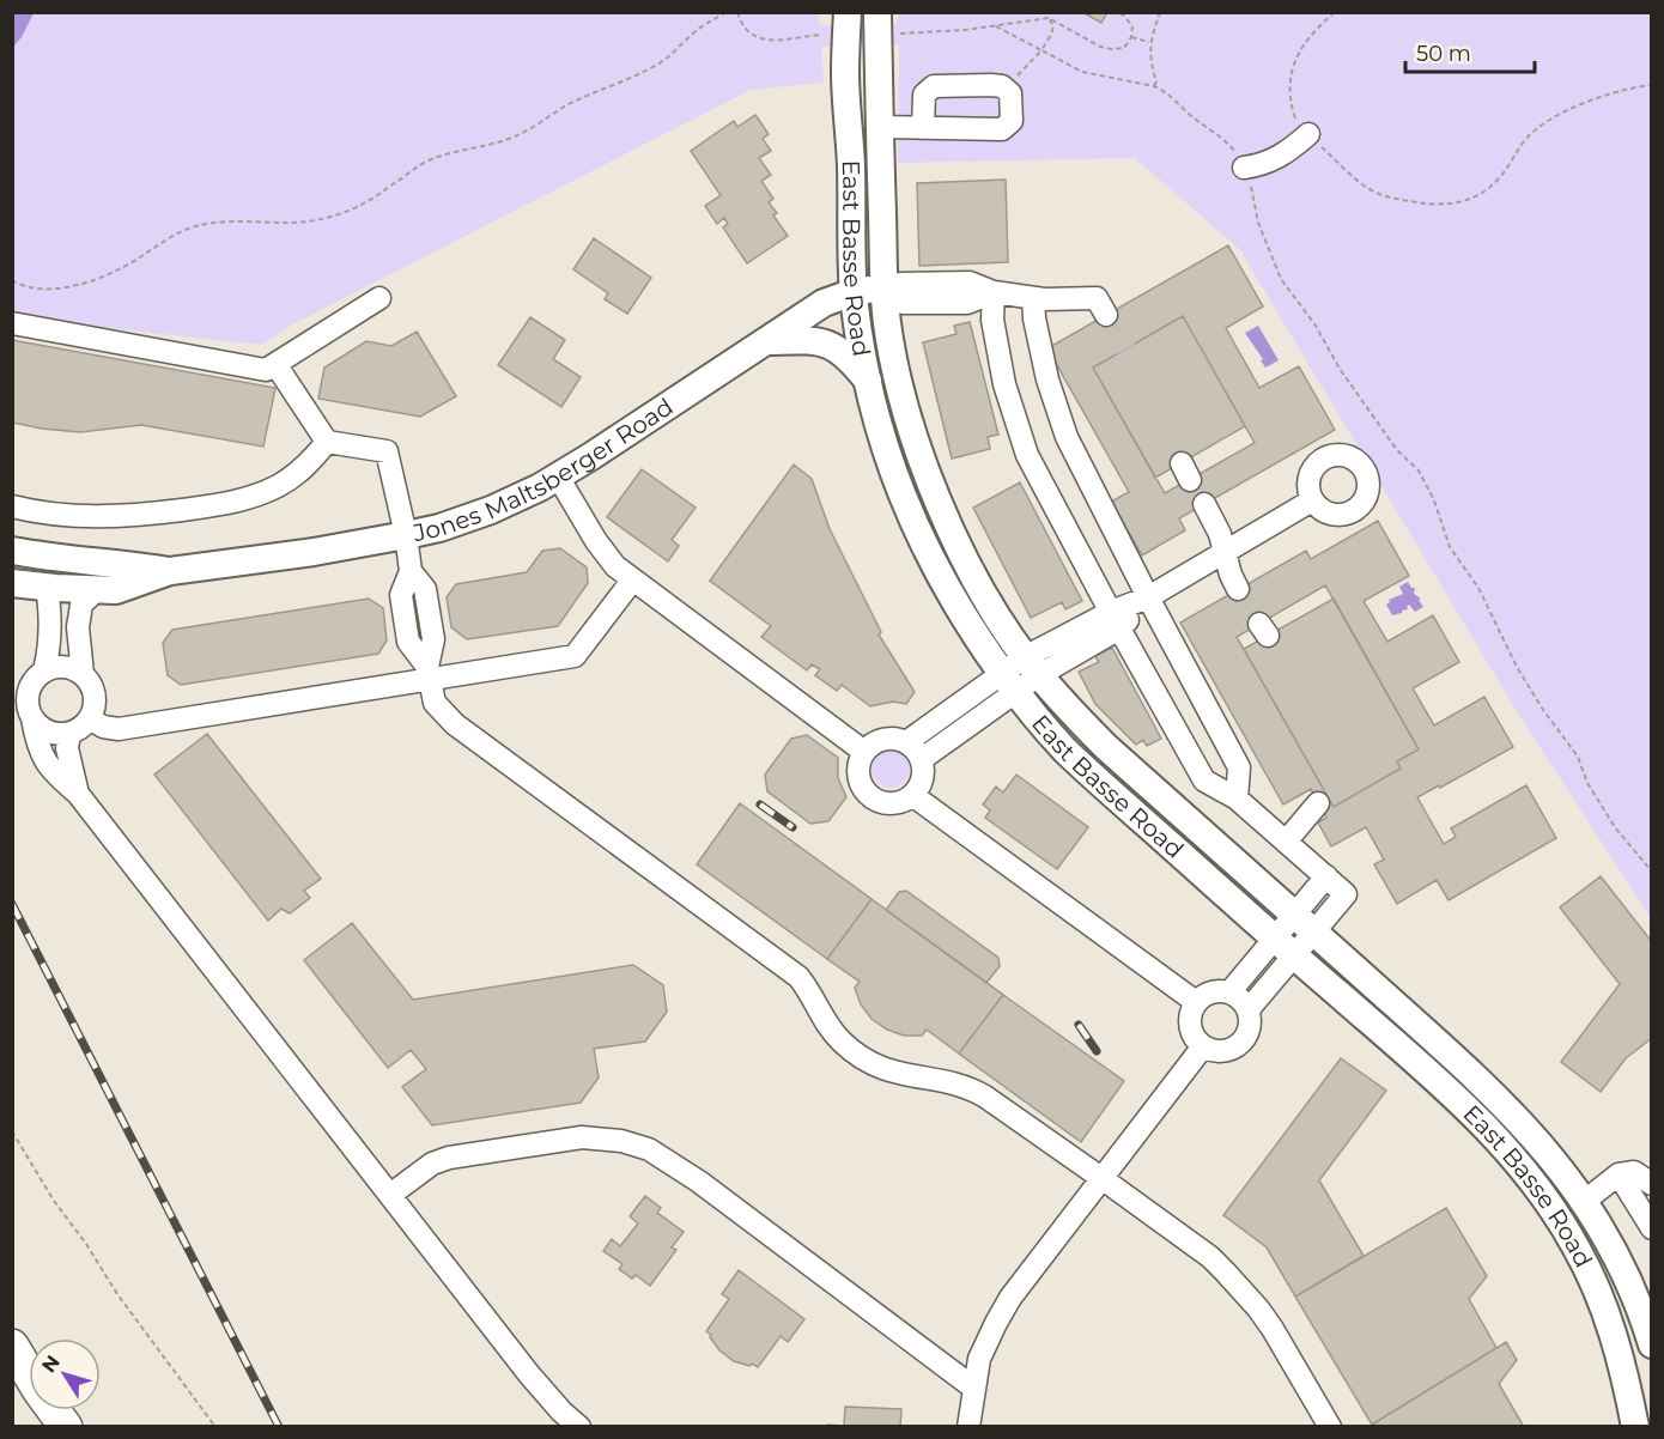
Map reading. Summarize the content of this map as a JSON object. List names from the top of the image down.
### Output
{
  "streets": {
    "main road": ["East Basse Road", "Jones Maltsberger Road"]
  },
  "crossings": [
    ["East Basse Road", "Jones Maltsberger Road"]
  ],
  "scale_bar": "50 m",
  "north": "top left"
}
